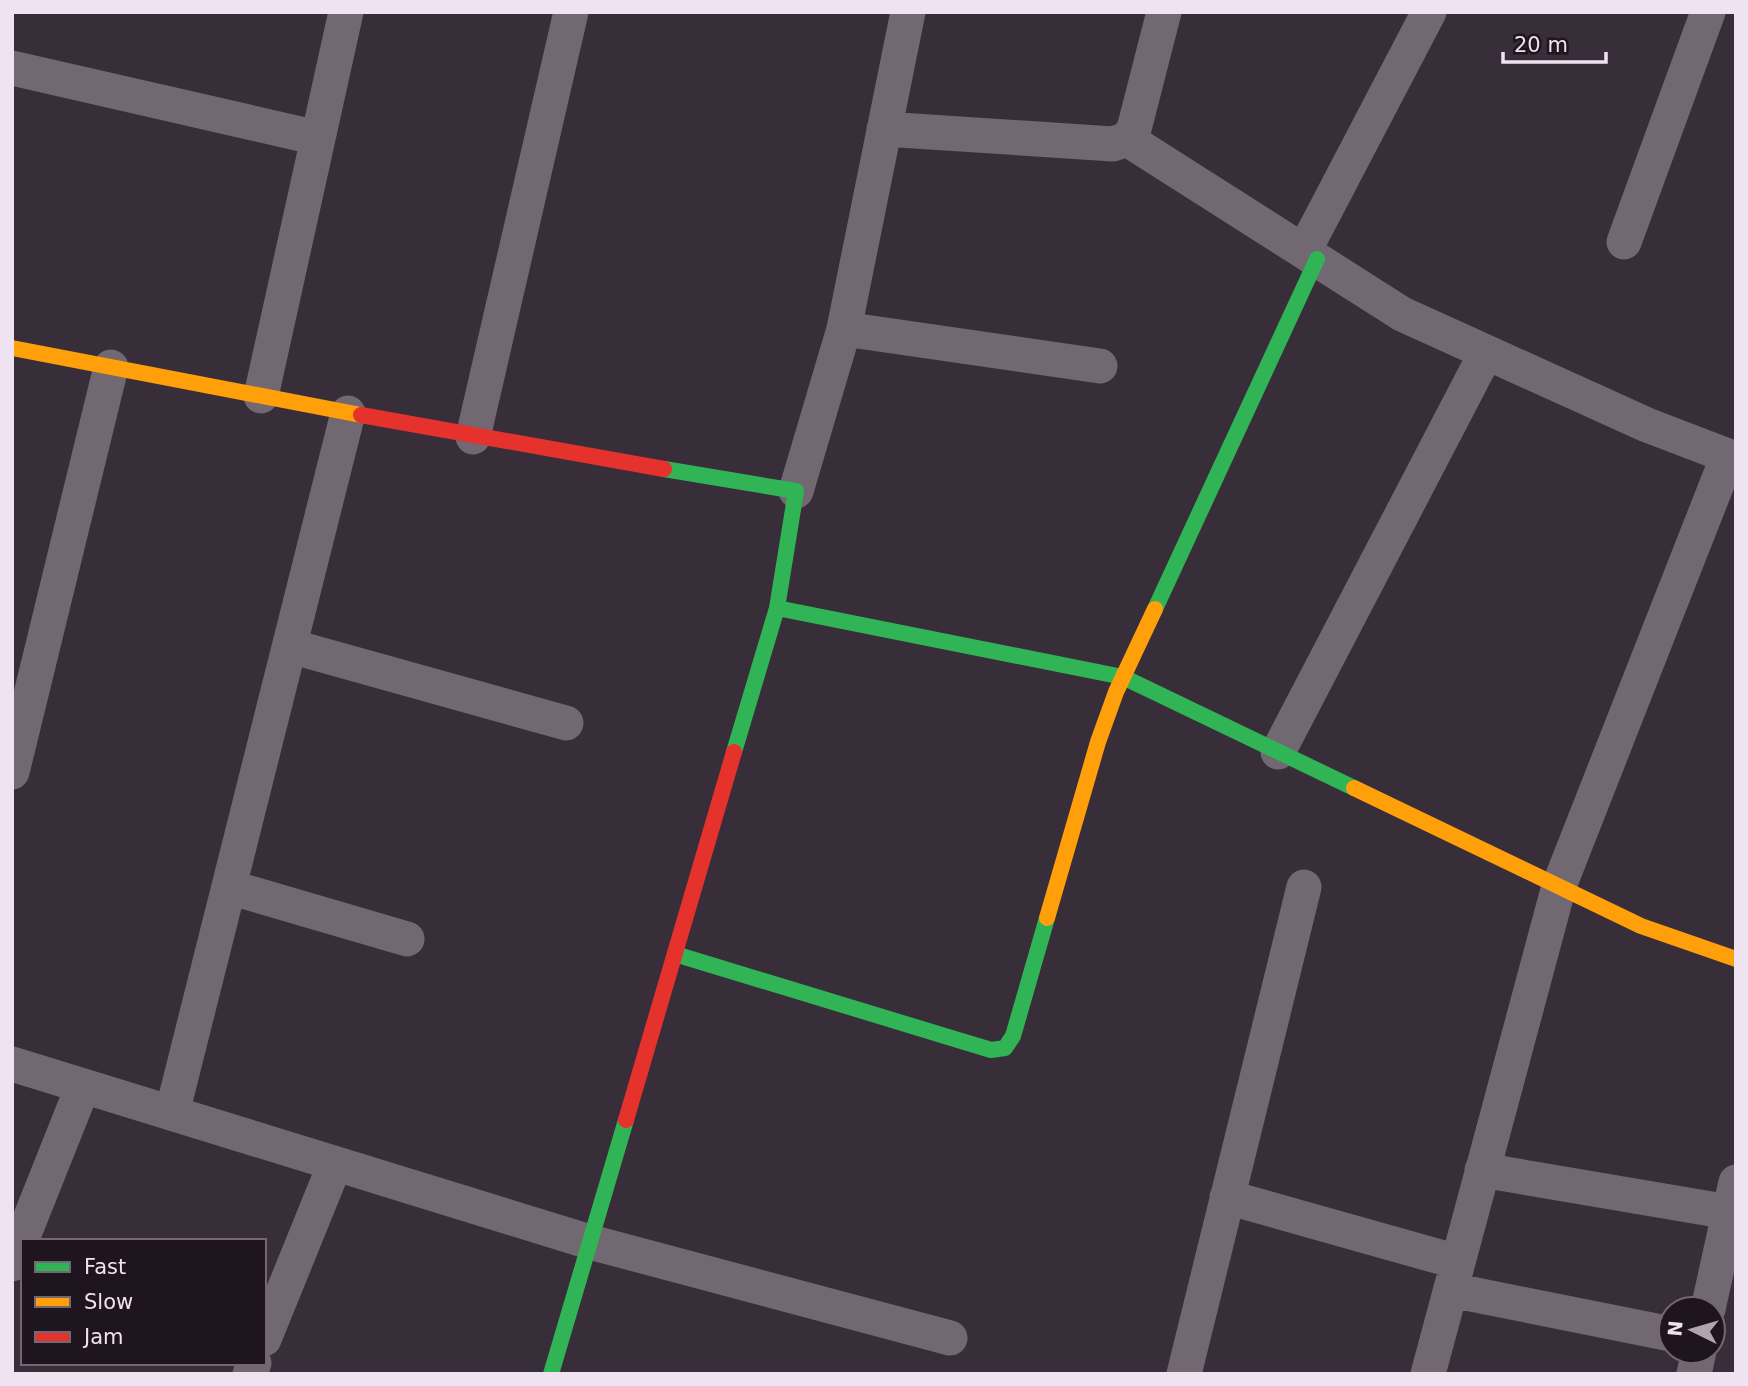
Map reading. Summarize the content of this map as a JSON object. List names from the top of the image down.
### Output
{
  "legend": ["Fast", "Slow", "Jam"],
  "scale_bar": "20 m",
  "north": "left"
}
